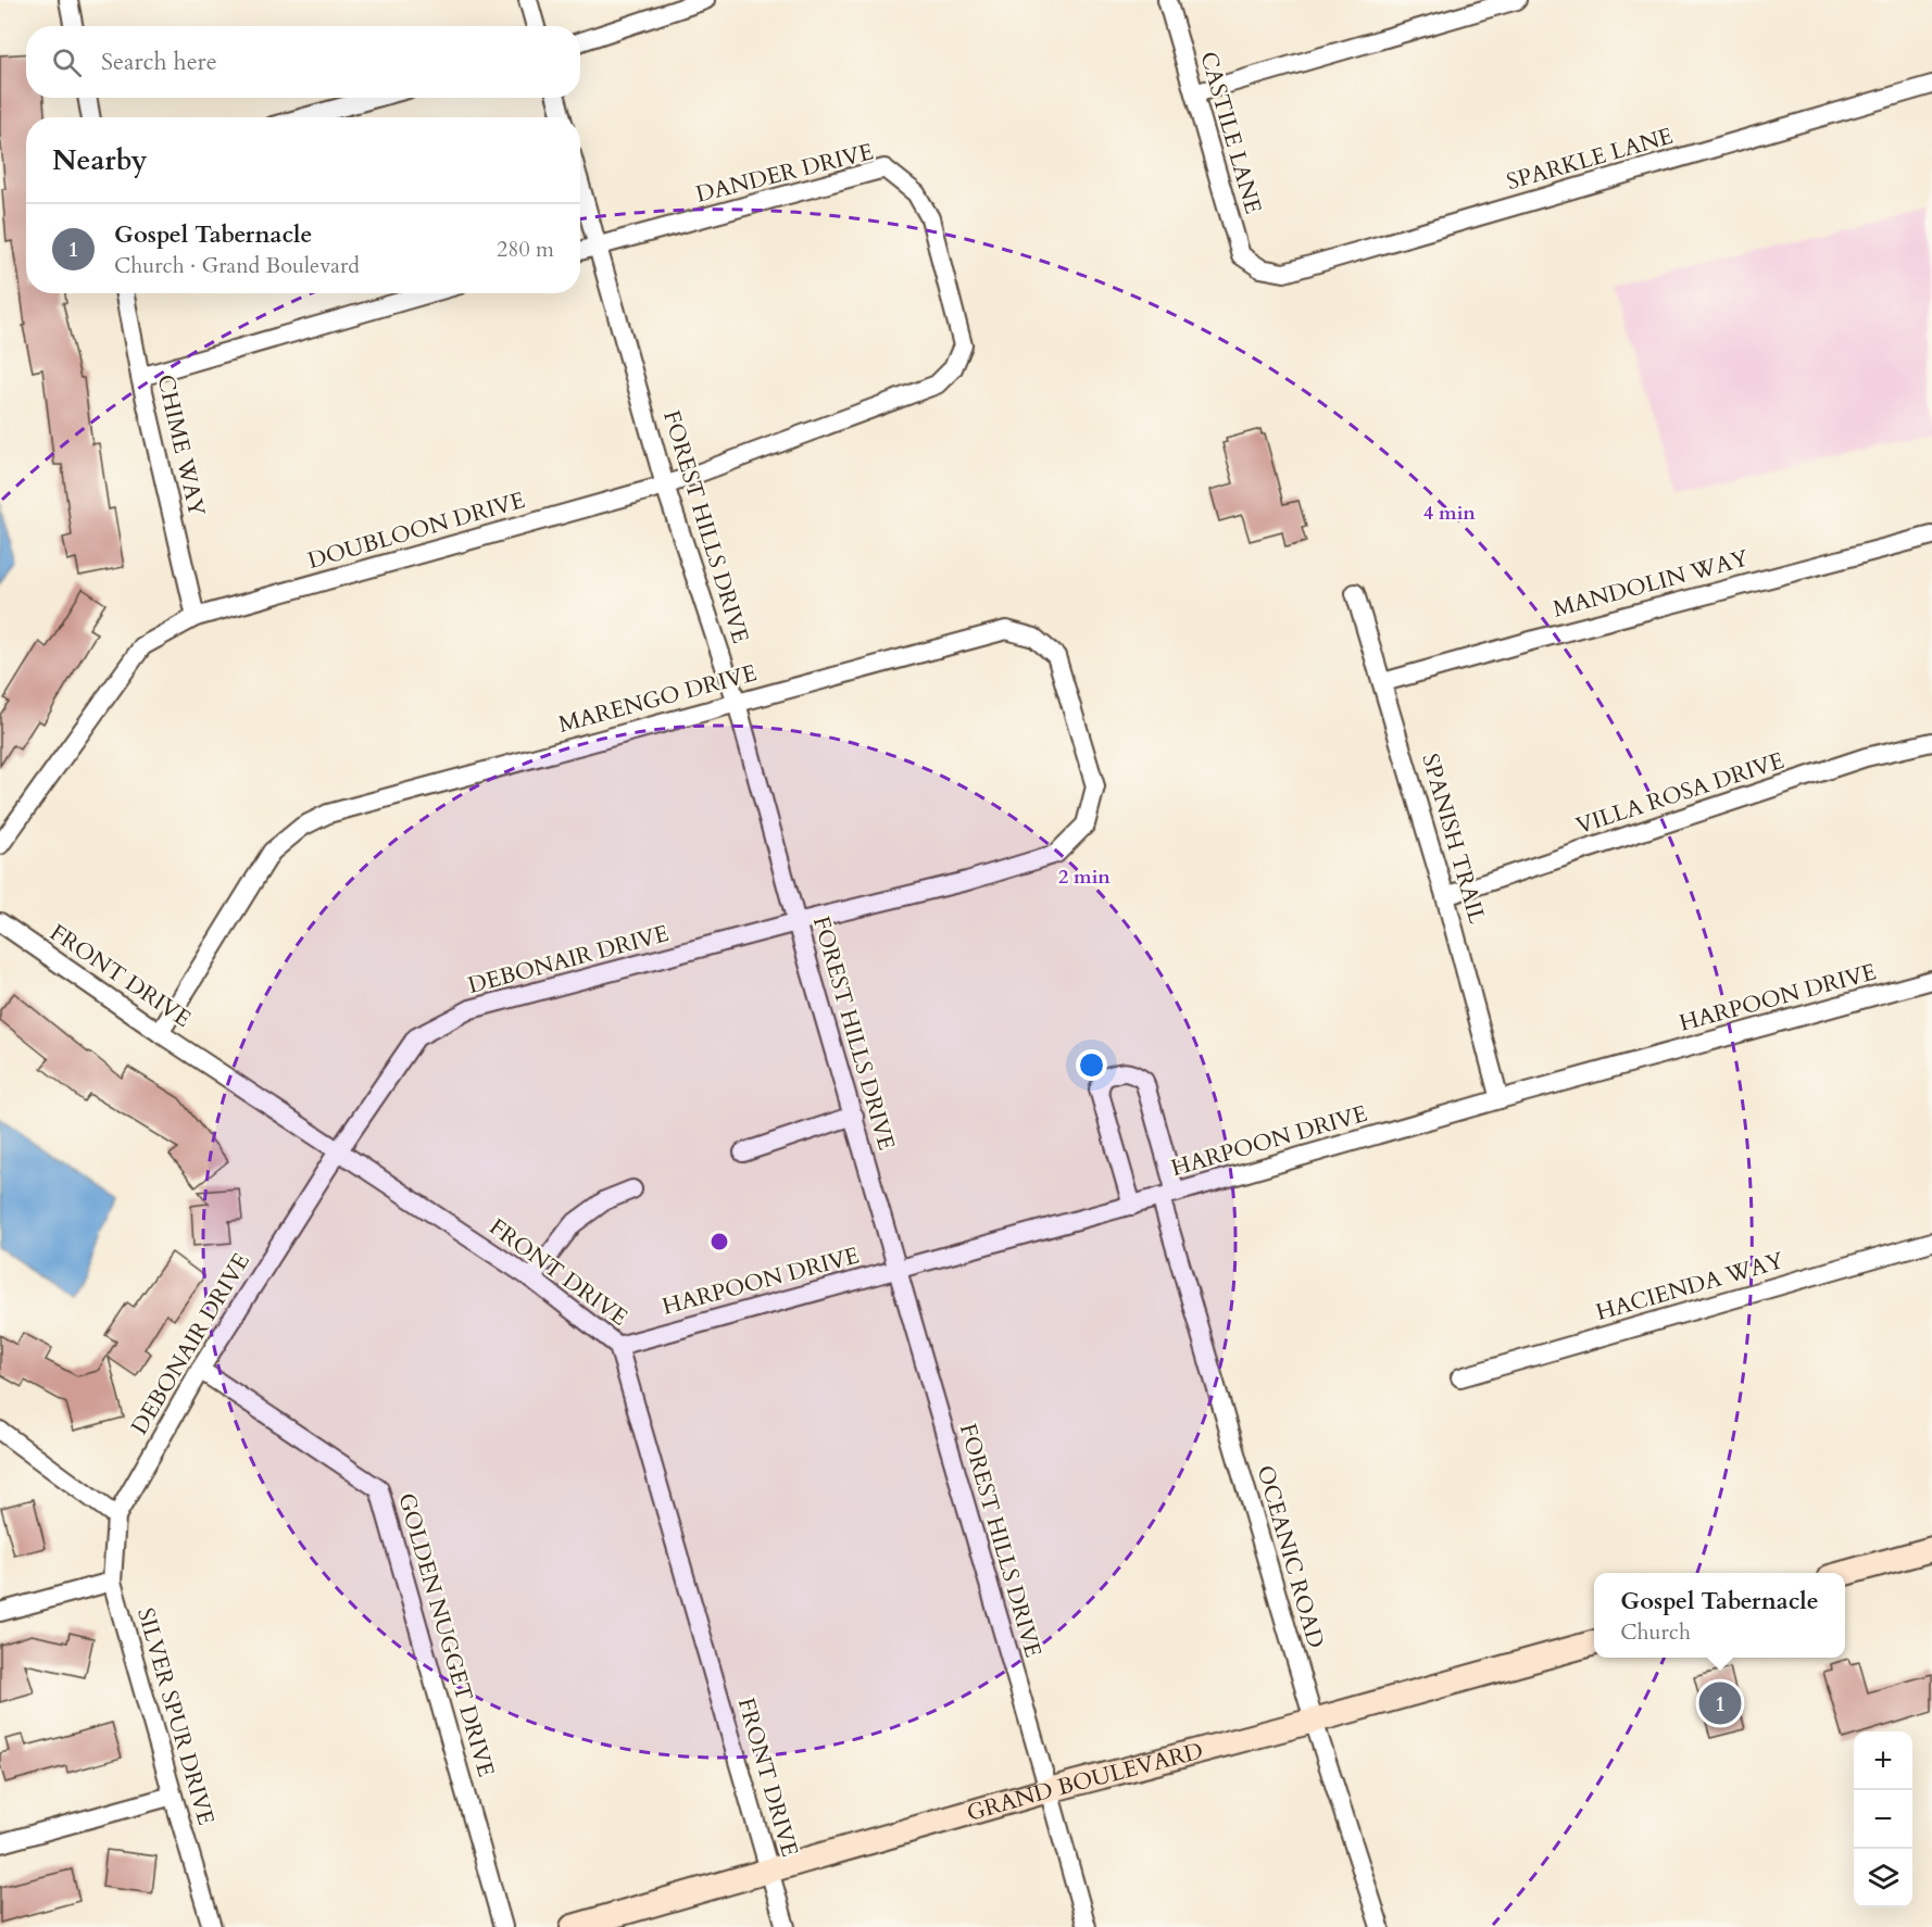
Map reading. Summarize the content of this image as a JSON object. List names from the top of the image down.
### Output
{
  "streets": {
    "street": [
      "CASTILE LANE",
      "SPARKLE LANE",
      "DANDER DRIVE",
      "CHIME WAY",
      "FOREST HILLS DRIVE",
      "DOUBLOON DRIVE",
      "MANDOLIN WAY",
      "MARENGO DRIVE",
      "VILLA ROSA DRIVE",
      "SPANISH TRAIL",
      "DEBONAIR DRIVE",
      "FRONT DRIVE",
      "HARPOON DRIVE",
      "HACIENDA WAY",
      "OCEANIC ROAD",
      "GOLDEN NUGGET DRIVE",
      "SILVER SPUR DRIVE",
      "GRAND BOULEVARD"
    ]
  },
  "crossings": [
    ["CASTILE LANE", "SPARKLE LANE"],
    ["DANDER DRIVE", "FOREST HILLS DRIVE"],
    ["DANDER DRIVE", "DOUBLOON DRIVE"],
    ["CHIME WAY", "DOUBLOON DRIVE"],
    ["FOREST HILLS DRIVE", "DOUBLOON DRIVE"],
    ["FOREST HILLS DRIVE", "MARENGO DRIVE"],
    ["FOREST HILLS DRIVE", "DEBONAIR DRIVE"],
    ["FOREST HILLS DRIVE", "HARPOON DRIVE"],
    ["FOREST HILLS DRIVE", "GRAND BOULEVARD"],
    ["MANDOLIN WAY", "SPANISH TRAIL"],
    ["MARENGO DRIVE", "DEBONAIR DRIVE"],
    ["MARENGO DRIVE", "FRONT DRIVE"],
    ["VILLA ROSA DRIVE", "SPANISH TRAIL"],
    ["SPANISH TRAIL", "HARPOON DRIVE"],
    ["DEBONAIR DRIVE", "FRONT DRIVE"],
    ["DEBONAIR DRIVE", "GOLDEN NUGGET DRIVE"],
    ["DEBONAIR DRIVE", "SILVER SPUR DRIVE"],
    ["FRONT DRIVE", "HARPOON DRIVE"],
    ["FRONT DRIVE", "GRAND BOULEVARD"],
    ["HARPOON DRIVE", "OCEANIC ROAD"],
    ["OCEANIC ROAD", "GRAND BOULEVARD"]
  ],
  "page": {
    "search": "Search here",
    "heading": "Nearby",
    "list": [
      {
        "mark": "1",
        "name": "Gospel Tabernacle",
        "note": "Church · Grand Boulevard",
        "value": "280 m"
      }
    ],
    "popup": ["Gospel Tabernacle", "Church"],
    "pins": "1",
    "map_buttons": ["+", "−"]
  },
  "rings": ["4 min", "2 min"]
}
